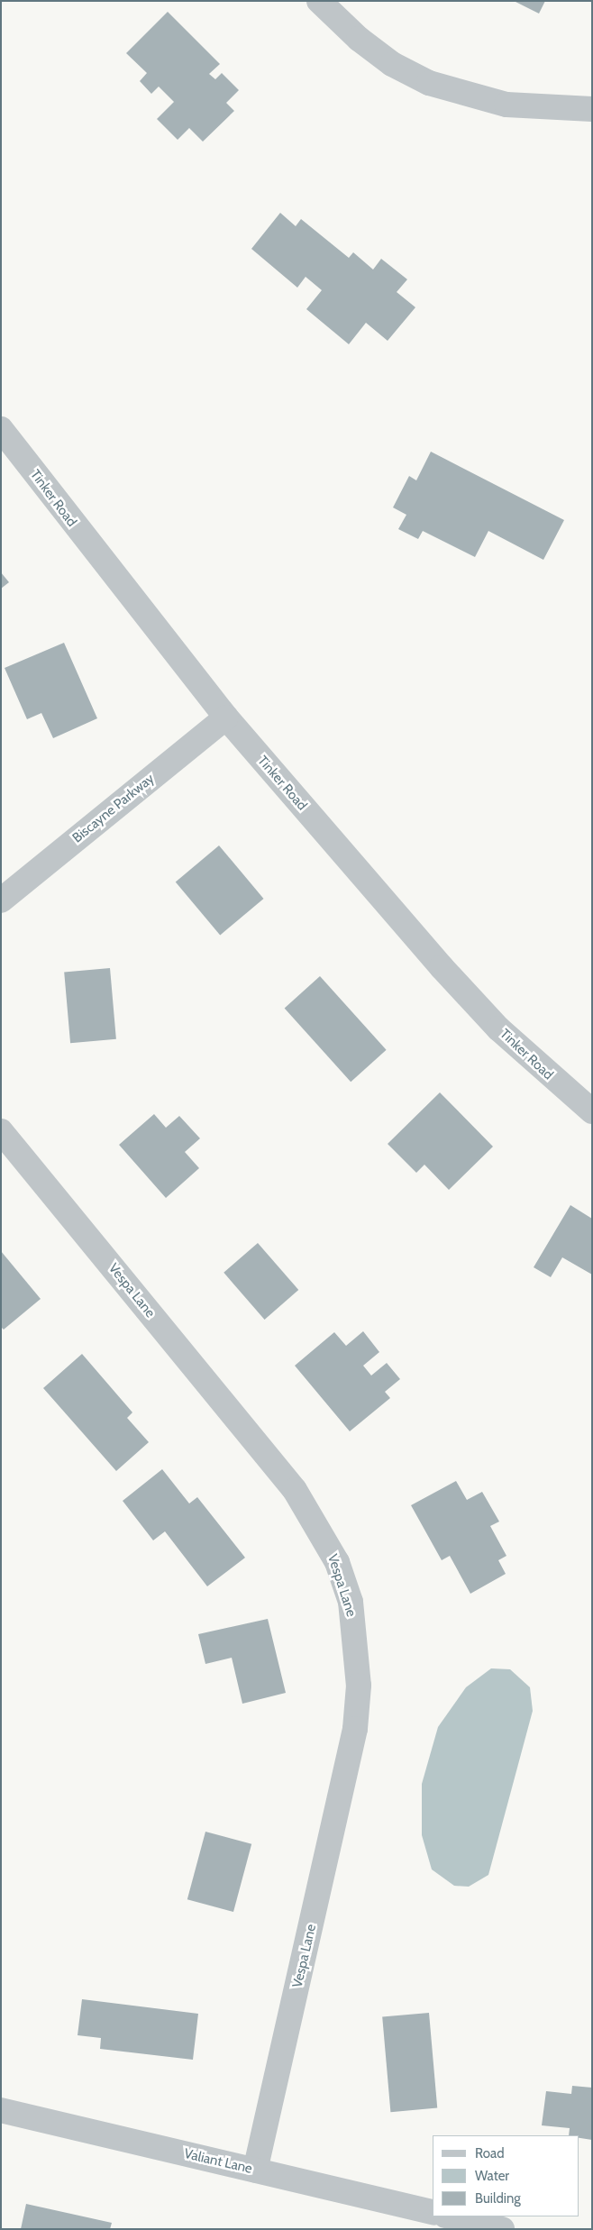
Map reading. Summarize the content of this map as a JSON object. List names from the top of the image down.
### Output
{
  "streets": {
    "street": [
      "Tinker Road",
      "Biscayne Parkway",
      "Vespa Lane",
      "Valiant Lane"
    ]
  },
  "crossings": [
    ["Tinker Road", "Biscayne Parkway"],
    ["Vespa Lane", "Valiant Lane"]
  ],
  "legend": ["Road", "Water", "Building"]
}
